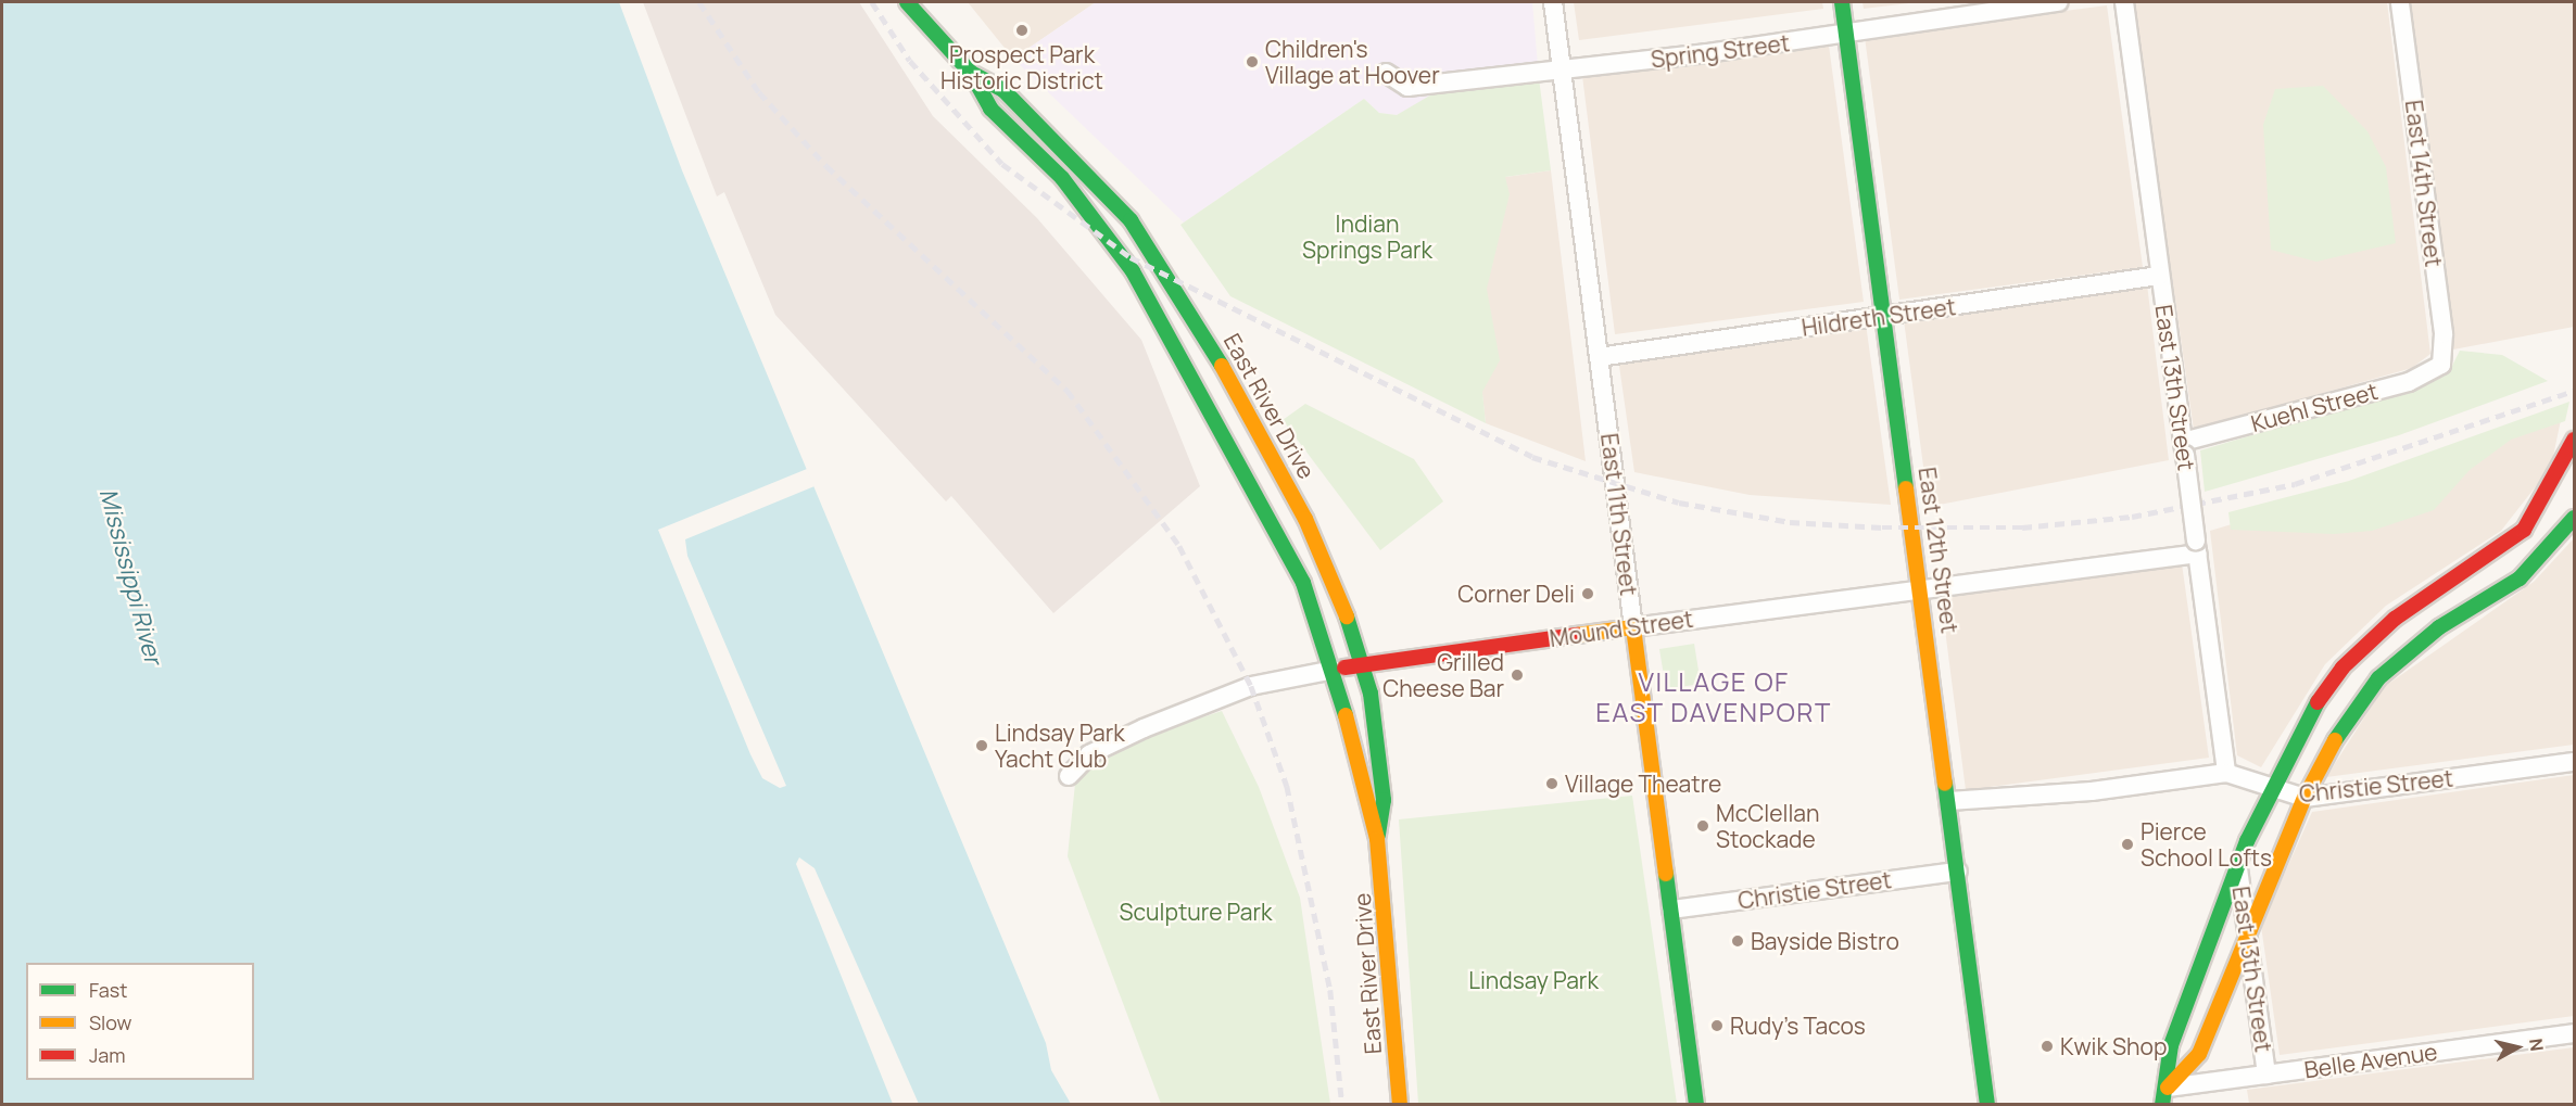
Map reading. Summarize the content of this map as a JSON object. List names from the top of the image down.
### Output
{
  "streets": {
    "street": [
      "Spring Street",
      "East 14th Street",
      "Hildreth Street",
      "East 13th Street",
      "East River Drive",
      "Kuehl Street",
      "East 11th Street",
      "East 12th Street",
      "Mound Street",
      "Christie Street",
      "Belle Avenue"
    ]
  },
  "crossings": [
    ["Spring Street", "East 11th Street"],
    ["Spring Street", "East 12th Street"],
    ["East 14th Street", "Kuehl Street"],
    ["Hildreth Street", "East 13th Street"],
    ["Hildreth Street", "East 11th Street"],
    ["Hildreth Street", "East 12th Street"],
    ["East 13th Street", "Kuehl Street"],
    ["East 13th Street", "Mound Street"],
    ["East 13th Street", "Christie Street"],
    ["East 13th Street", "Belle Avenue"],
    ["East River Drive", "Mound Street"],
    ["East 11th Street", "Mound Street"],
    ["East 11th Street", "Christie Street"],
    ["East 12th Street", "Mound Street"],
    ["East 12th Street", "Christie Street"]
  ],
  "districts": ["VILLAGE OF EAST DAVENPORT"],
  "water": ["Mississippi River"],
  "parks": ["Indian Springs Park", "Sculpture Park", "Lindsay Park"],
  "places": [
    "Prospect Park Historic District",
    "Children's Village at Hoover",
    "Corner Deli",
    "Grilled Cheese Bar",
    "Lindsay Park Yacht Club",
    "Village Theatre",
    "McClellan Stockade",
    "Pierce School Lofts",
    "Bayside Bistro",
    "Rudy's Tacos",
    "Kwik Shop"
  ],
  "legend": ["Fast", "Slow", "Jam"],
  "north": "right"
}
